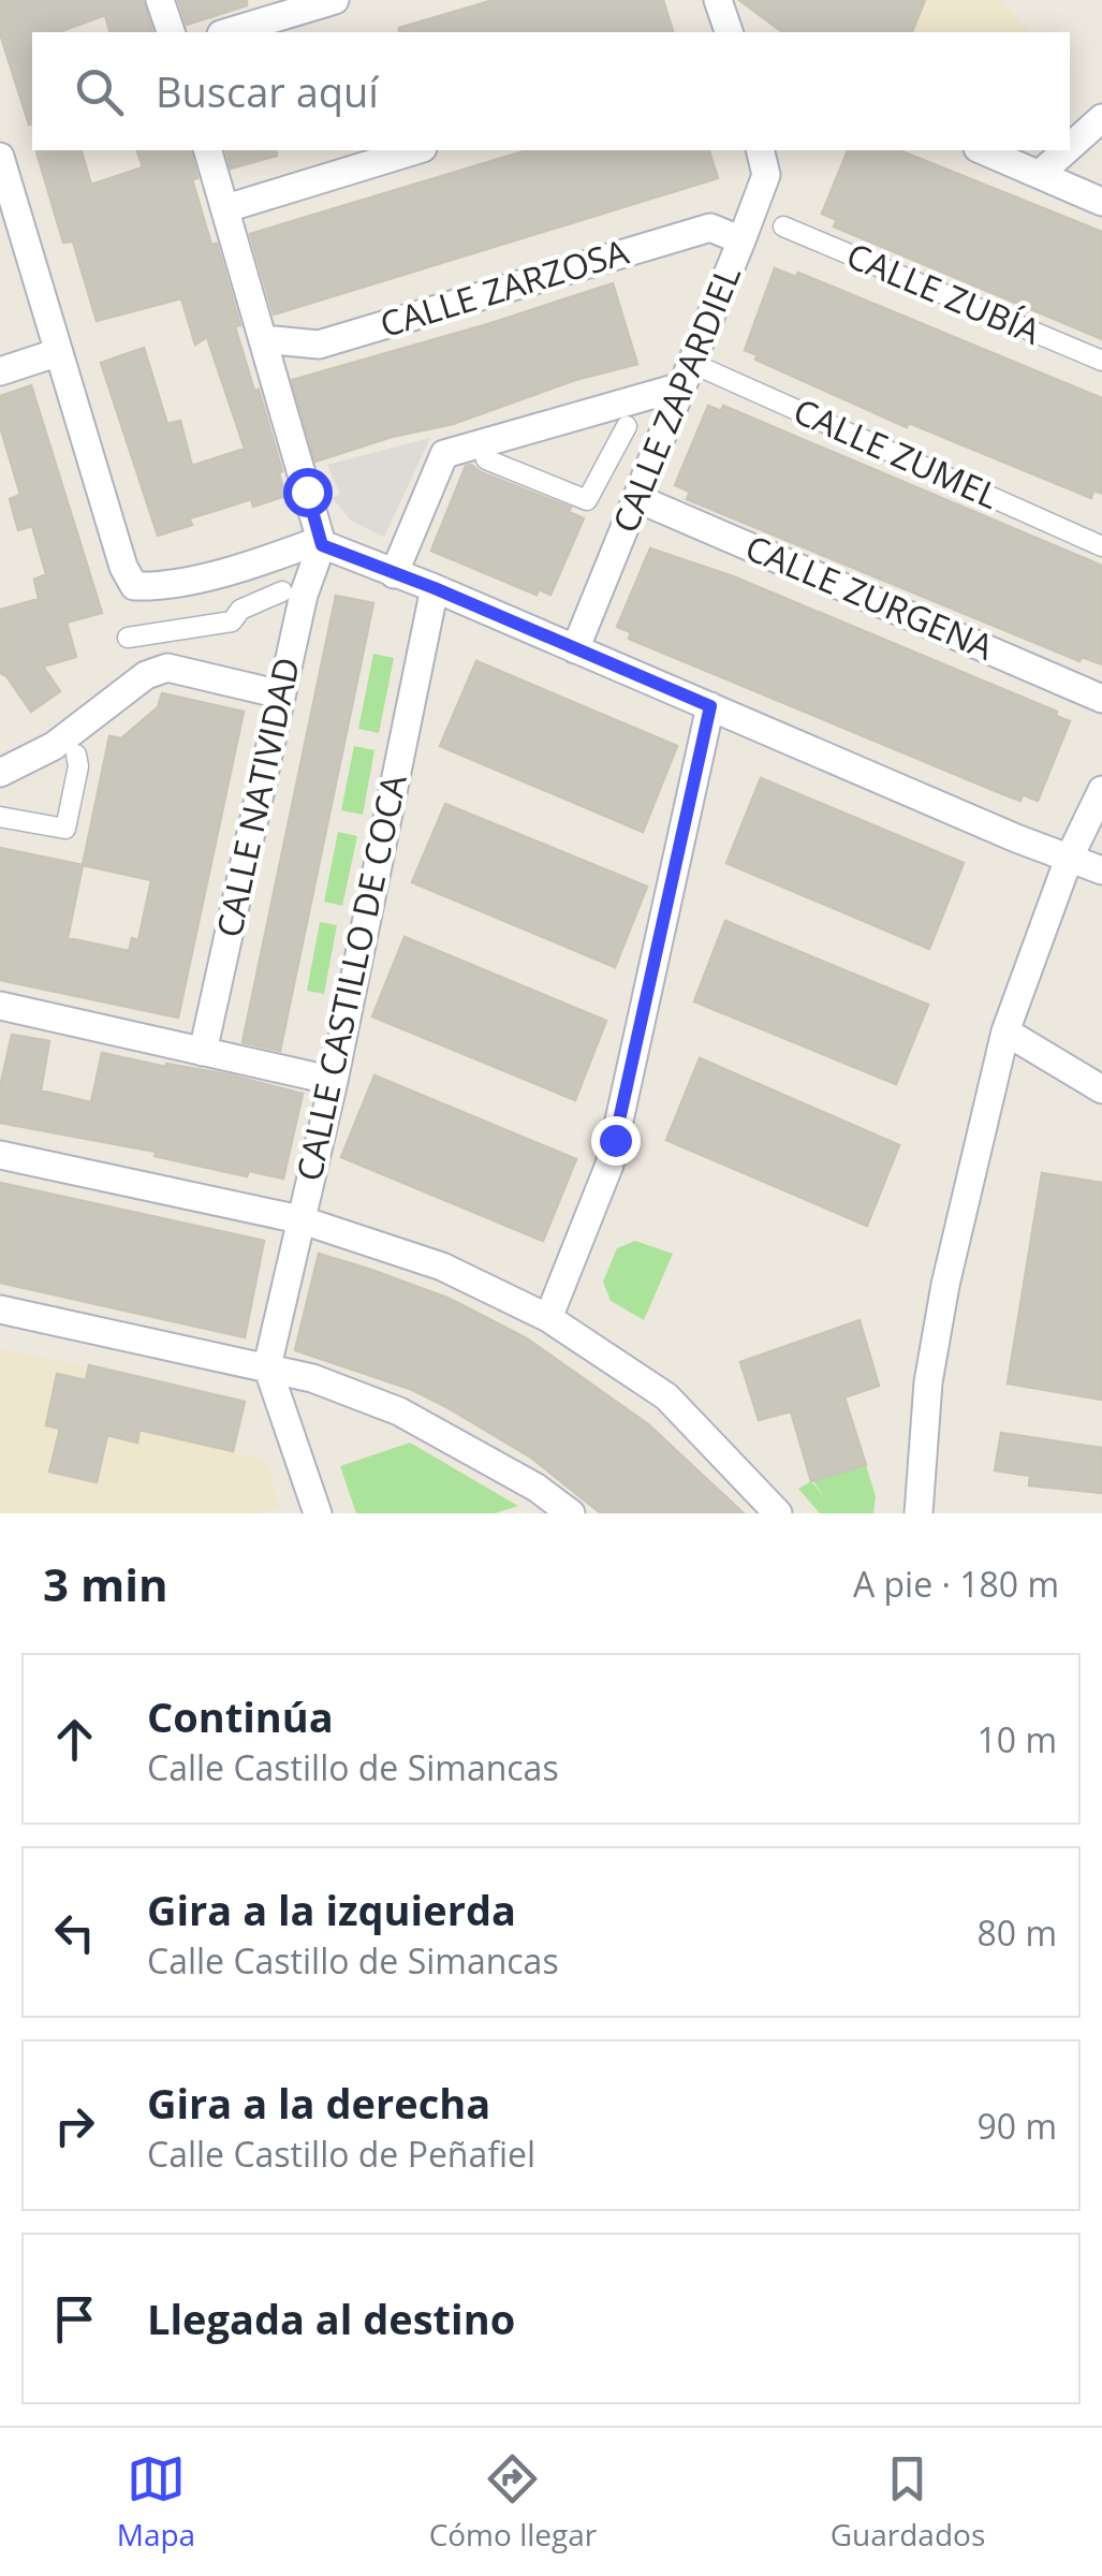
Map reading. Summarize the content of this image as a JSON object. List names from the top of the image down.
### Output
{
  "streets": {
    "street": [
      "CALLE ZARZOSA",
      "CALLE ZUBÍA",
      "CALLE ZAPARDIEL",
      "CALLE ZUMEL",
      "CALLE ZURGENA",
      "CALLE NATIVIDAD",
      "CALLE CASTILLO DE COCA"
    ]
  },
  "crossings": [
    ["CALLE ZARZOSA", "CALLE ZAPARDIEL"],
    ["CALLE ZAPARDIEL", "CALLE ZUMEL"],
    ["CALLE ZAPARDIEL", "CALLE ZURGENA"]
  ],
  "page": {
    "search": "Buscar aquí",
    "heading": ["3 min", "A pie · 180 m"],
    "list": [
      ["Continúa", "Calle Castillo de Simancas", "10 m"],
      ["Gira a la izquierda", "Calle Castillo de Simancas", "80 m"],
      ["Gira a la derecha", "Calle Castillo de Peñafiel", "90 m"],
      "Llegada al destino"
    ],
    "nav": ["Mapa", "Cómo llegar", "Guardados"]
  }
}
